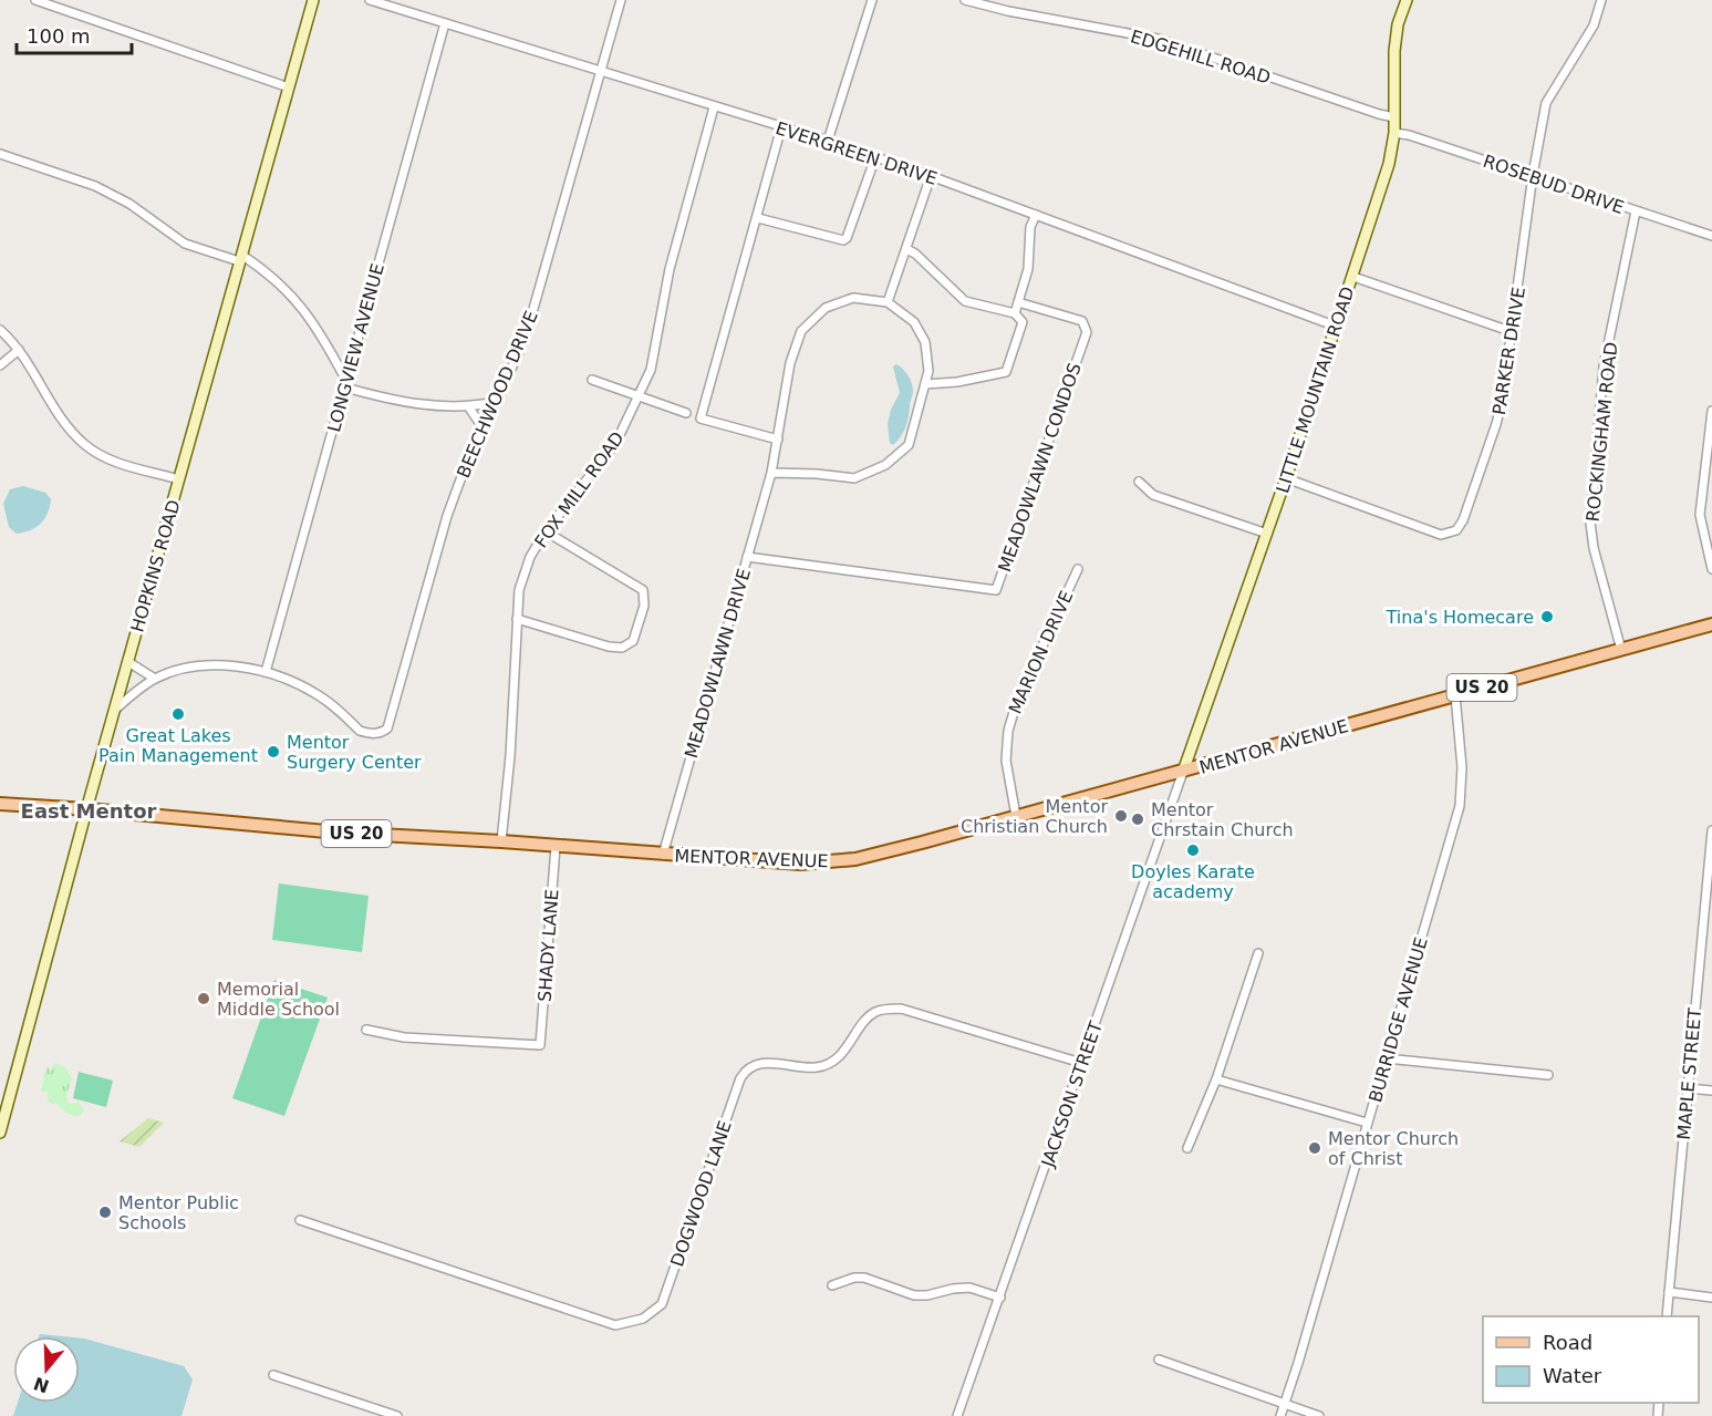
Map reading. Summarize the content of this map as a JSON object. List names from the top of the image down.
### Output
{
  "streets": {
    "main road": ["US 20", "MENTOR AVENUE"],
    "street": [
      "EDGEHILL ROAD",
      "EVERGREEN DRIVE",
      "ROSEBUD DRIVE",
      "LONGVIEW AVENUE",
      "PARKER DRIVE",
      "LITTLE MOUNTAIN ROAD",
      "BEECHWOOD DRIVE",
      "ROCKINGHAM ROAD",
      "MEADOWLAWN CONDOS",
      "FOX MILL ROAD",
      "HOPKINS ROAD",
      "MARION DRIVE",
      "MEADOWLAWN DRIVE",
      "SHADY LANE",
      "BURRIDGE AVENUE",
      "MAPLE STREET",
      "JACKSON STREET",
      "DOGWOOD LANE"
    ]
  },
  "crossings": [
    ["EDGEHILL ROAD", "LITTLE MOUNTAIN ROAD"],
    ["EVERGREEN DRIVE", "LONGVIEW AVENUE"],
    ["EVERGREEN DRIVE", "LITTLE MOUNTAIN ROAD"],
    ["EVERGREEN DRIVE", "BEECHWOOD DRIVE"],
    ["EVERGREEN DRIVE", "FOX MILL ROAD"],
    ["ROSEBUD DRIVE", "PARKER DRIVE"],
    ["ROSEBUD DRIVE", "LITTLE MOUNTAIN ROAD"],
    ["ROSEBUD DRIVE", "ROCKINGHAM ROAD"],
    ["LONGVIEW AVENUE", "BEECHWOOD DRIVE"],
    ["PARKER DRIVE", "LITTLE MOUNTAIN ROAD"],
    ["LITTLE MOUNTAIN ROAD", "MENTOR AVENUE"],
    ["LITTLE MOUNTAIN ROAD", "JACKSON STREET"],
    ["ROCKINGHAM ROAD", "MENTOR AVENUE"],
    ["MEADOWLAWN CONDOS", "MEADOWLAWN DRIVE"],
    ["FOX MILL ROAD", "MENTOR AVENUE"],
    ["HOPKINS ROAD", "MENTOR AVENUE"],
    ["MARION DRIVE", "MENTOR AVENUE"],
    ["MEADOWLAWN DRIVE", "MENTOR AVENUE"],
    ["MENTOR AVENUE", "SHADY LANE"],
    ["MENTOR AVENUE", "BURRIDGE AVENUE"],
    ["MENTOR AVENUE", "JACKSON STREET"],
    ["JACKSON STREET", "DOGWOOD LANE"]
  ],
  "districts": ["East Mentor"],
  "places": [
    "Tina's Homecare",
    "Great Lakes Pain Management",
    "Mentor Surgery Center",
    "Mentor Christian Church",
    "Mentor Chrstain Church",
    "Doyles Karate academy",
    "Memorial Middle School",
    "Mentor Church of Christ",
    "Mentor Public Schools"
  ],
  "legend": ["Road", "Water"],
  "scale_bar": "100 m",
  "north": "bottom"
}
